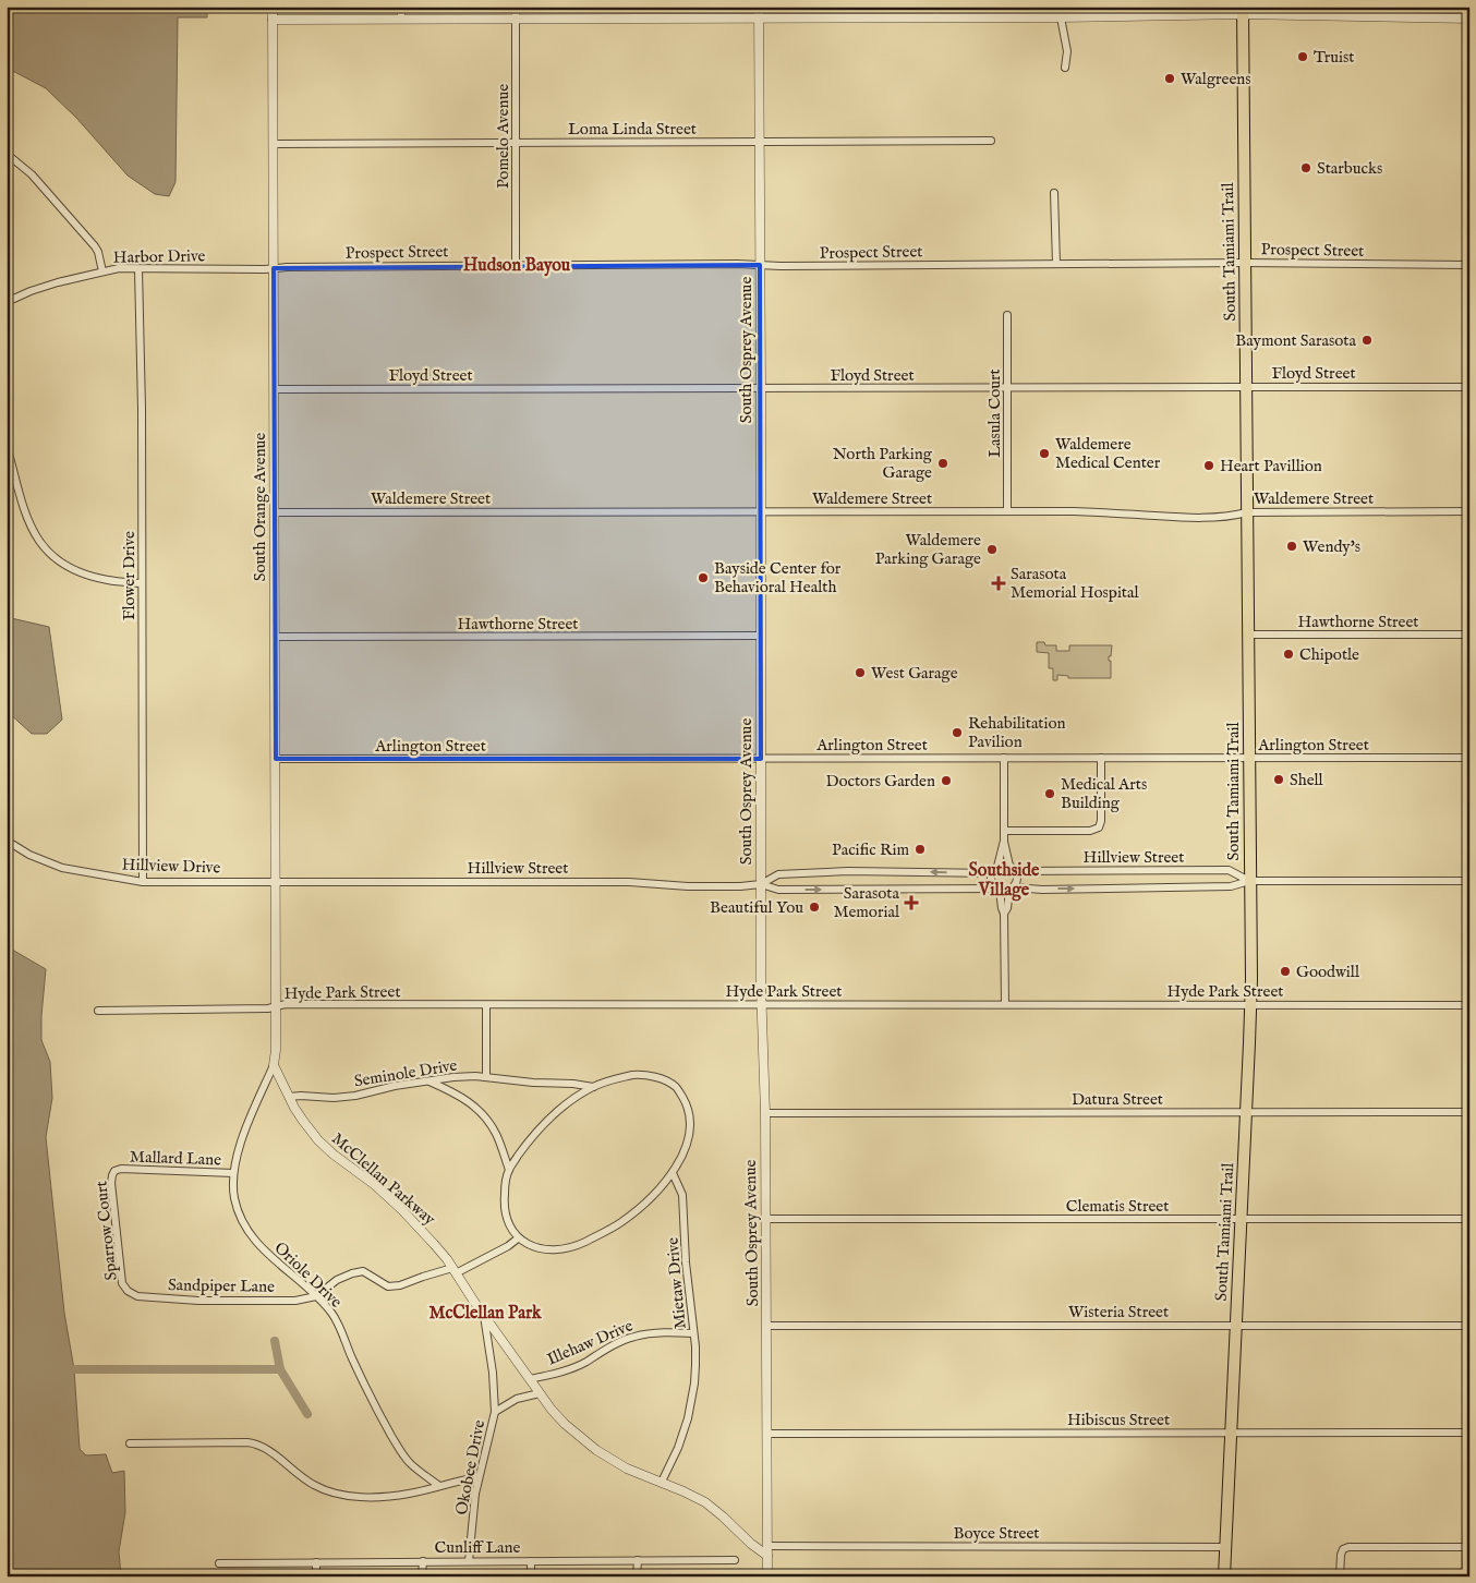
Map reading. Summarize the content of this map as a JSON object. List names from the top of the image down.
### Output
{
  "streets": {
    "main road": ["South Tamiami Trail"],
    "street": [
      "Loma Linda Street",
      "Pomelo Avenue",
      "Prospect Street",
      "Harbor Drive",
      "South Osprey Avenue",
      "Floyd Street",
      "Lasula Court",
      "Waldemere Street",
      "South Orange Avenue",
      "Flower Drive",
      "Hawthorne Street",
      "Arlington Street",
      "Hillview Street",
      "Hillview Drive",
      "Hyde Park Street",
      "Seminole Drive",
      "Datura Street",
      "Mallard Lane",
      "McClellan Parkway",
      "Clematis Street",
      "Sparrow Court",
      "Oriole Drive",
      "Mietaw Drive",
      "Sandpiper Lane",
      "Wisteria Street",
      "Illehaw Drive",
      "Hibiscus Street",
      "Okobee Drive",
      "Boyce Street",
      "Cunliff Lane"
    ]
  },
  "crossings": [
    ["Loma Linda Street", "Pomelo Avenue"],
    ["Loma Linda Street", "South Osprey Avenue"],
    ["Loma Linda Street", "South Orange Avenue"],
    ["Pomelo Avenue", "Prospect Street"],
    ["Prospect Street", "South Tamiami Trail"],
    ["Prospect Street", "Harbor Drive"],
    ["Prospect Street", "South Osprey Avenue"],
    ["Prospect Street", "South Orange Avenue"],
    ["South Tamiami Trail", "Floyd Street"],
    ["South Tamiami Trail", "Waldemere Street"],
    ["South Tamiami Trail", "Hawthorne Street"],
    ["South Tamiami Trail", "Arlington Street"],
    ["South Tamiami Trail", "Hillview Street"],
    ["South Tamiami Trail", "Hyde Park Street"],
    ["South Tamiami Trail", "Datura Street"],
    ["South Tamiami Trail", "Clematis Street"],
    ["South Tamiami Trail", "Wisteria Street"],
    ["South Tamiami Trail", "Hibiscus Street"],
    ["South Tamiami Trail", "Boyce Street"],
    ["Harbor Drive", "South Orange Avenue"],
    ["Harbor Drive", "Flower Drive"],
    ["South Osprey Avenue", "Floyd Street"],
    ["South Osprey Avenue", "Waldemere Street"],
    ["South Osprey Avenue", "Hawthorne Street"],
    ["South Osprey Avenue", "Arlington Street"],
    ["South Osprey Avenue", "Hillview Street"],
    ["South Osprey Avenue", "Hyde Park Street"],
    ["South Osprey Avenue", "Datura Street"],
    ["South Osprey Avenue", "McClellan Parkway"],
    ["South Osprey Avenue", "Clematis Street"],
    ["South Osprey Avenue", "Wisteria Street"],
    ["South Osprey Avenue", "Hibiscus Street"],
    ["South Osprey Avenue", "Boyce Street"],
    ["Floyd Street", "Lasula Court"],
    ["Floyd Street", "South Orange Avenue"],
    ["Lasula Court", "Waldemere Street"],
    ["Waldemere Street", "South Orange Avenue"],
    ["South Orange Avenue", "Hawthorne Street"],
    ["South Orange Avenue", "Arlington Street"],
    ["South Orange Avenue", "Hillview Street"],
    ["South Orange Avenue", "Hillview Drive"],
    ["South Orange Avenue", "Hyde Park Street"],
    ["Flower Drive", "Hillview Drive"],
    ["Hillview Street", "Hillview Drive"],
    ["Seminole Drive", "McClellan Parkway"],
    ["Seminole Drive", "Mietaw Drive"],
    ["Mallard Lane", "Sparrow Court"],
    ["Mallard Lane", "Oriole Drive"],
    ["McClellan Parkway", "Oriole Drive"],
    ["McClellan Parkway", "Mietaw Drive"],
    ["McClellan Parkway", "Illehaw Drive"],
    ["McClellan Parkway", "Okobee Drive"],
    ["McClellan Parkway", "Boyce Street"],
    ["Sparrow Court", "Sandpiper Lane"],
    ["Oriole Drive", "Sandpiper Lane"],
    ["Mietaw Drive", "Illehaw Drive"],
    ["Okobee Drive", "Cunliff Lane"]
  ],
  "districts": ["Hudson Bayou", "Southside Village", "McClellan Park"],
  "places": {
    "other": [
      "Truist",
      "Walgreens",
      "Starbucks",
      "Baymont Sarasota",
      "Waldemere Medical Center",
      "North Parking Garage",
      "Heart Pavillion",
      "Wendy's",
      "Waldemere Parking Garage",
      "Bayside Center for Behavioral Health",
      "Chipotle",
      "West Garage",
      "Rehabilitation Pavilion",
      "Shell",
      "Doctors Garden",
      "Medical Arts Building",
      "Pacific Rim",
      "Beautiful You",
      "Goodwill"
    ],
    "health": ["Sarasota Memorial Hospital", "Sarasota Memorial"]
  }
}
